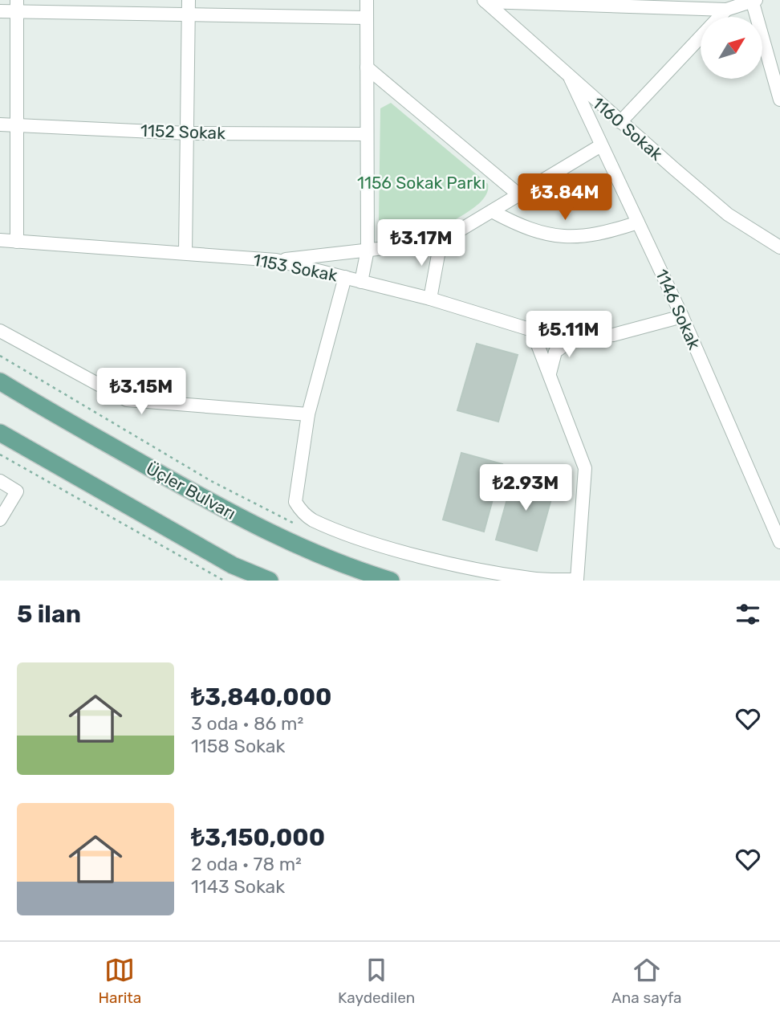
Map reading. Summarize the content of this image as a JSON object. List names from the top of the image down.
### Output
{
  "streets": {
    "main road": ["Üçler Bulvarı"],
    "street": [
      "1160 Sokak",
      "1152 Sokak",
      "1153 Sokak",
      "1146 Sokak"
    ]
  },
  "crossings": [
    ["1160 Sokak", "1146 Sokak"],
    ["1153 Sokak", "1146 Sokak"]
  ],
  "parks": ["1156 Sokak Parkı"],
  "north": "top right",
  "page": {
    "price": [
      "₺3.84M",
      "₺3.17M",
      "₺5.11M",
      "₺3.15M",
      "₺2.93M"
    ],
    "heading": "5 ilan",
    "list": [
      {
        "name": "₺3,840,000",
        "note": "3 oda · 86 m² · 1158 Sokak"
      },
      {
        "name": "₺3,150,000",
        "note": "2 oda · 78 m² · 1143 Sokak"
      }
    ],
    "tabs": ["Harita", "Kaydedilen", "Ana sayfa"]
  }
}
